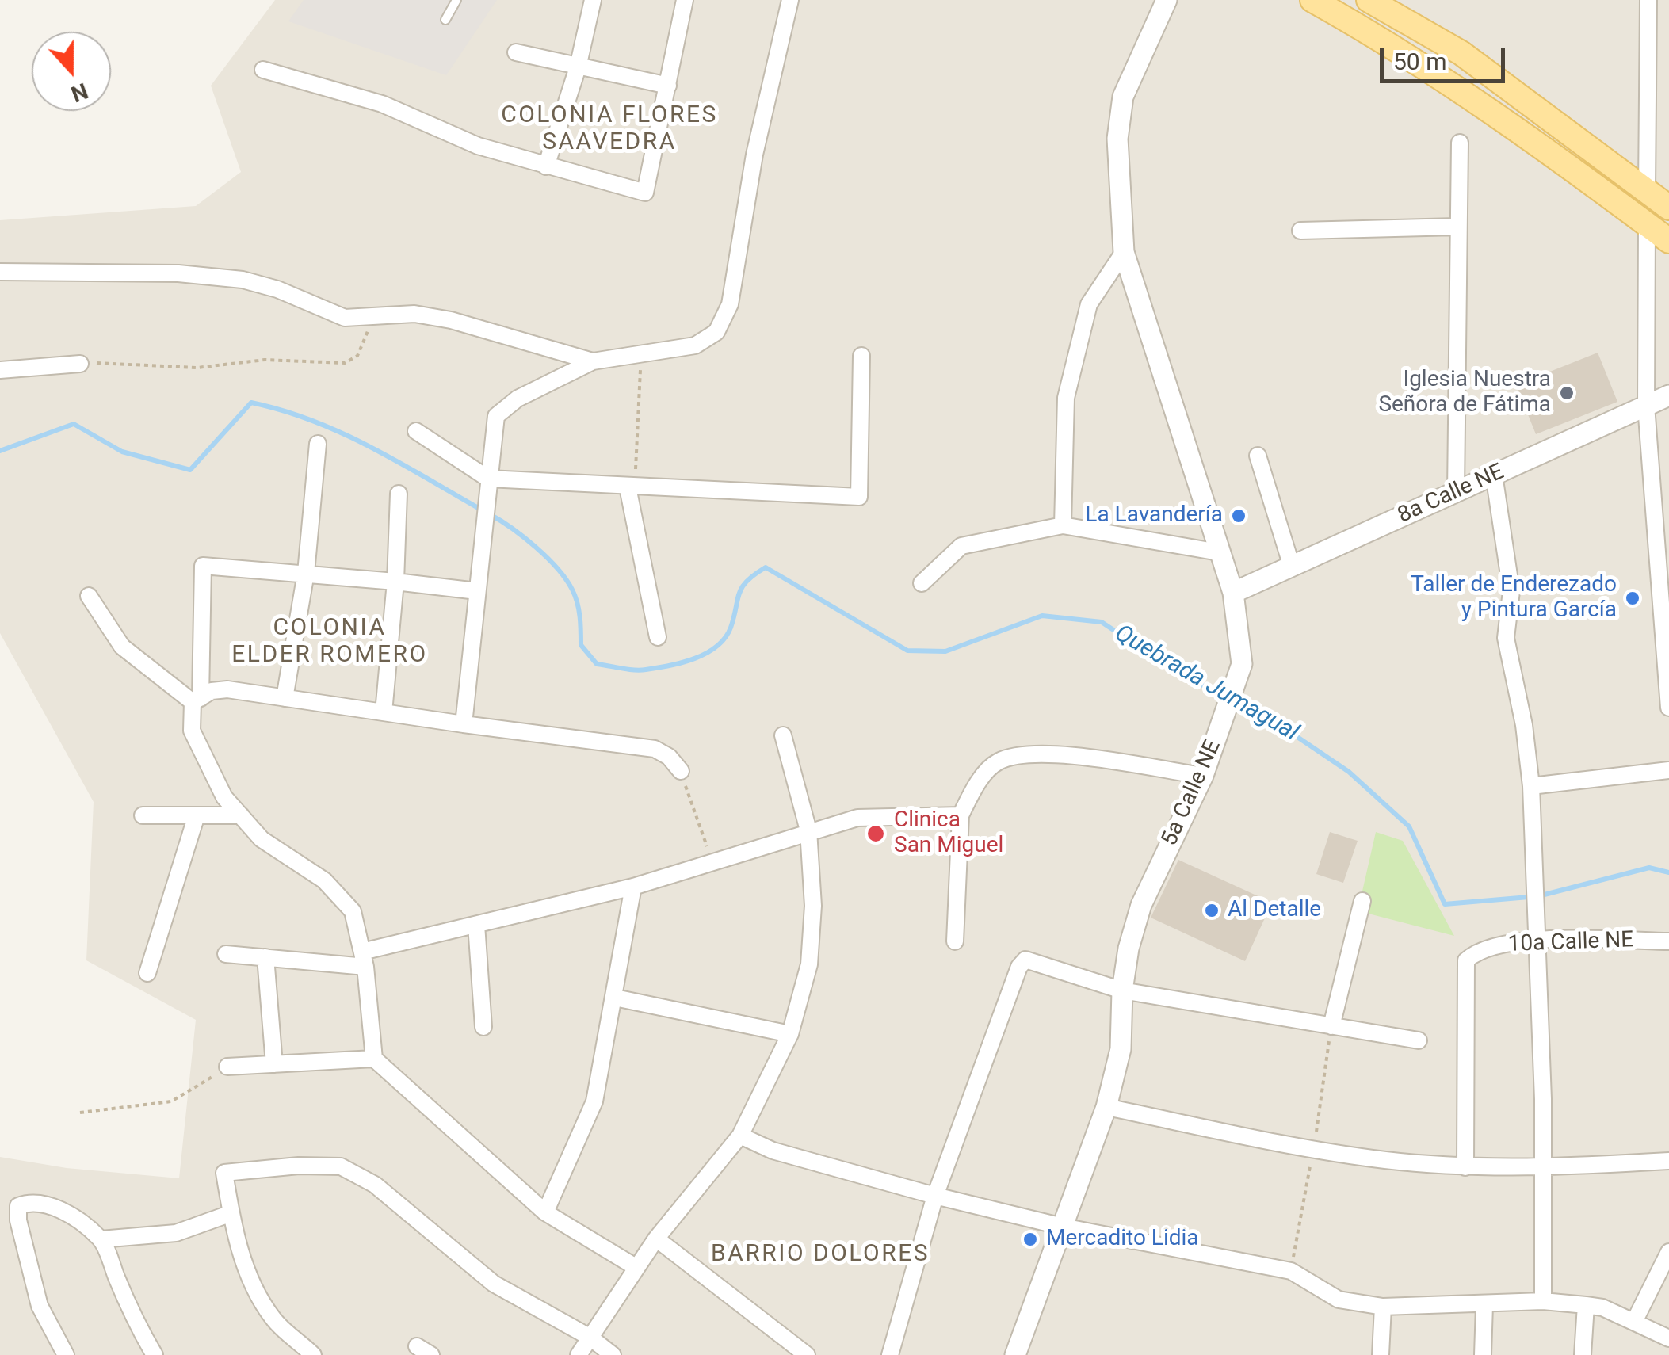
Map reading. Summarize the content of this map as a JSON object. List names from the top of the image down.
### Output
{
  "streets": {
    "street": ["8a Calle NE", "5a Calle NE", "10a Calle NE"]
  },
  "crossings": [
    ["8a Calle NE", "5a Calle NE"]
  ],
  "districts": ["COLONIA FLORES SAAVEDRA", "COLONIA ELDER ROMERO", "BARRIO DOLORES"],
  "water": ["Quebrada Jumagual"],
  "places": [
    "Iglesia Nuestra Señora de Fátima",
    "La Lavandería",
    "Taller de Enderezado y Pintura García",
    "Clinica San Miguel",
    "Al Detalle",
    "Mercadito Lidia"
  ],
  "scale_bar": "50 m",
  "north": "bottom"
}
